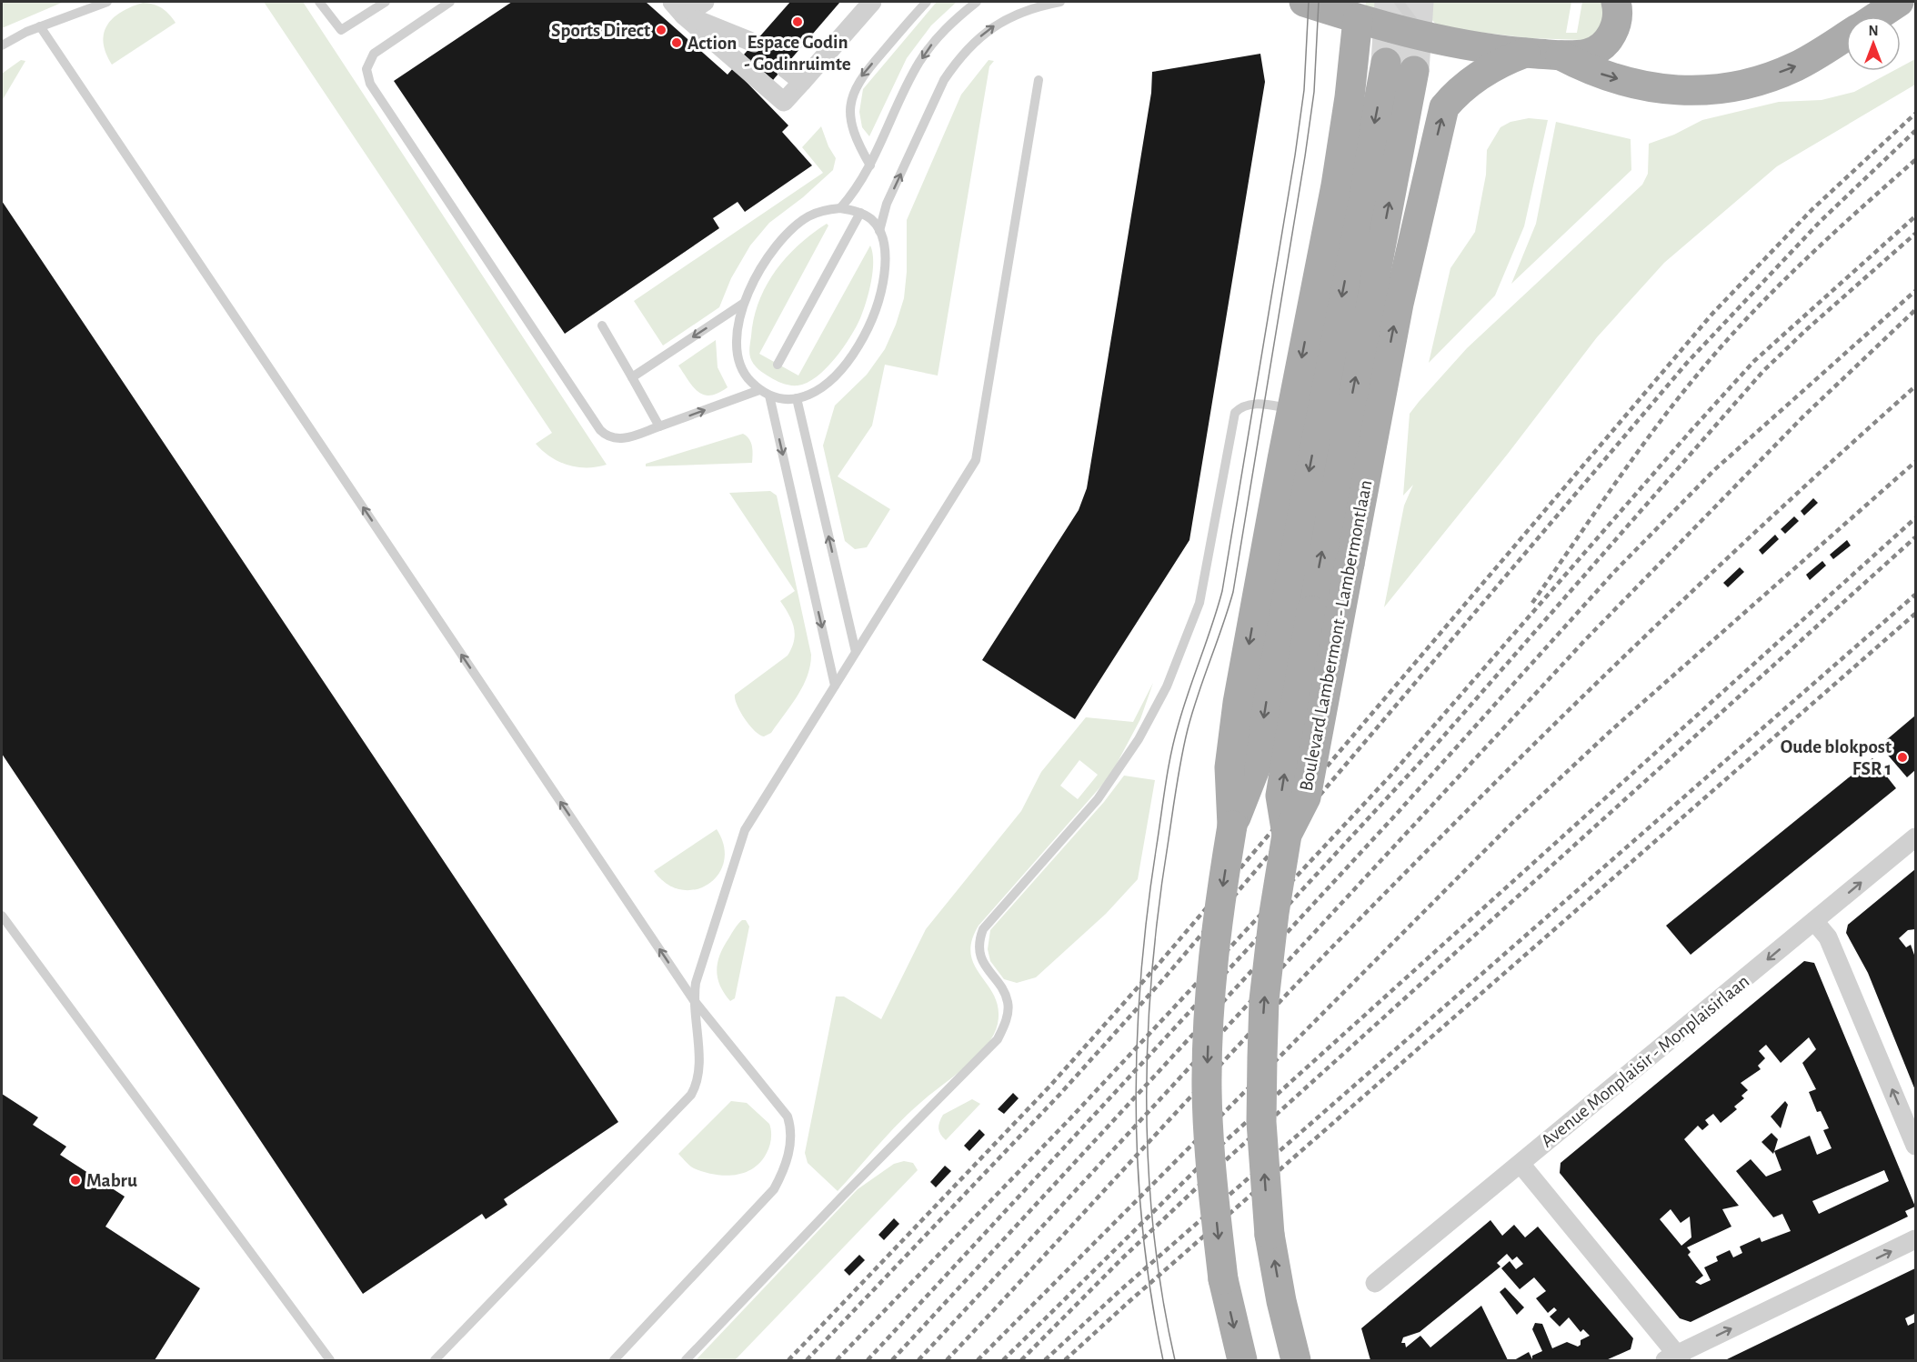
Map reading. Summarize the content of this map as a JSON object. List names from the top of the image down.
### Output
{
  "streets": {
    "main road": ["Boulevard Lambermont - Lambermontlaan"],
    "street": ["Avenue Monplaisir - Monplaisirlaan"]
  },
  "places": [
    "Espace Godin - Godinruimte",
    "Sports Direct",
    "Action",
    "Oude blokpost FSR 1",
    "Mabru"
  ],
  "north": "top"
}
